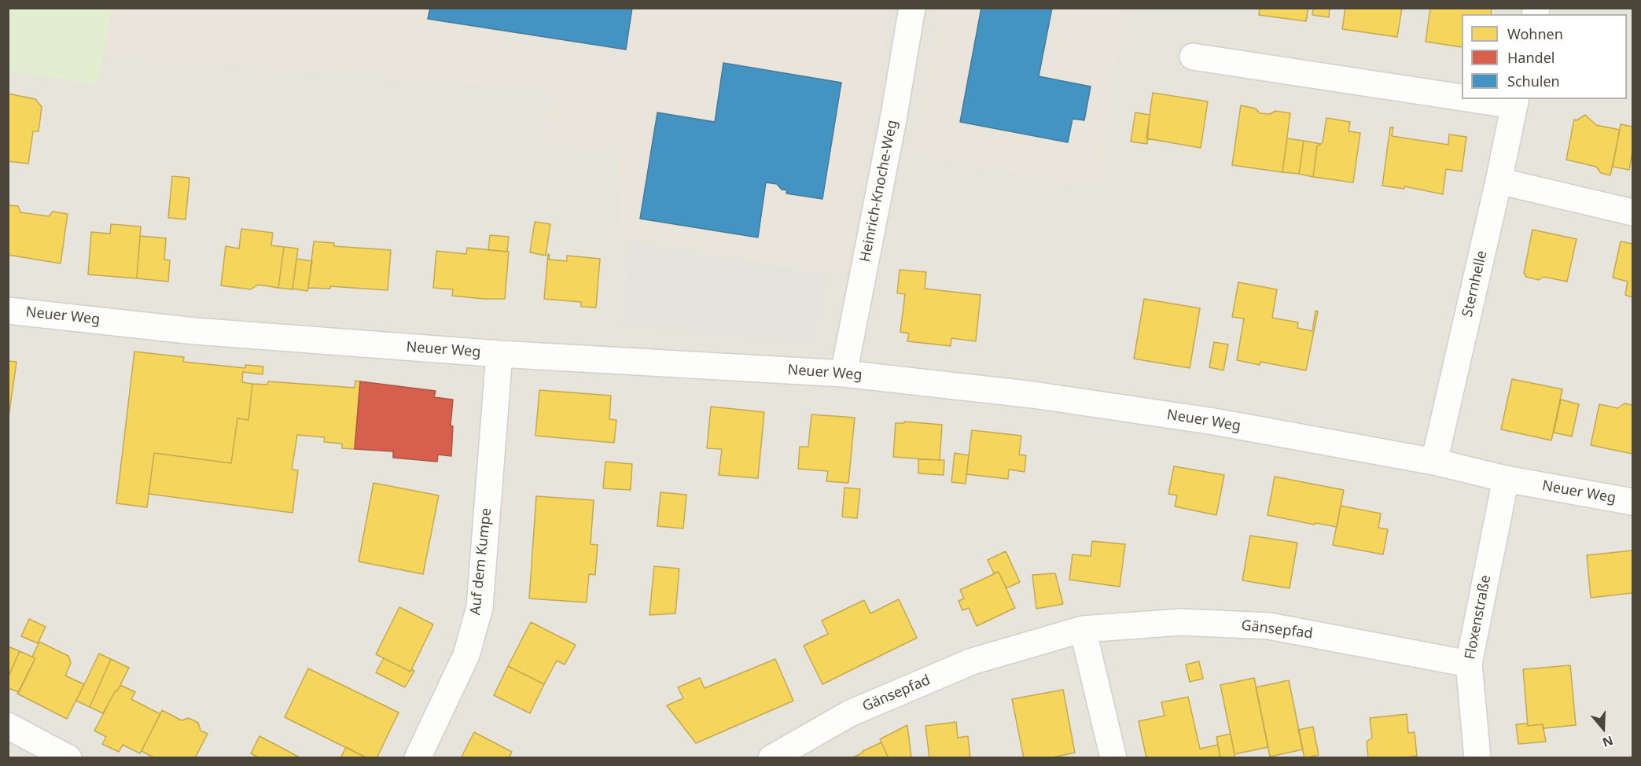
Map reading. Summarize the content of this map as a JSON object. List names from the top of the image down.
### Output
{
  "streets": {
    "street": [
      "Heinrich-Knoche-Weg",
      "Sternhelle",
      "Neuer Weg",
      "Auf dem Kumpe",
      "Floxenstraße",
      "Gänsepfad"
    ]
  },
  "crossings": [
    ["Heinrich-Knoche-Weg", "Neuer Weg"],
    ["Sternhelle", "Neuer Weg"],
    ["Neuer Weg", "Auf dem Kumpe"],
    ["Neuer Weg", "Floxenstraße"],
    ["Floxenstraße", "Gänsepfad"]
  ],
  "legend": ["Wohnen", "Handel", "Schulen"],
  "north": "bottom"
}
